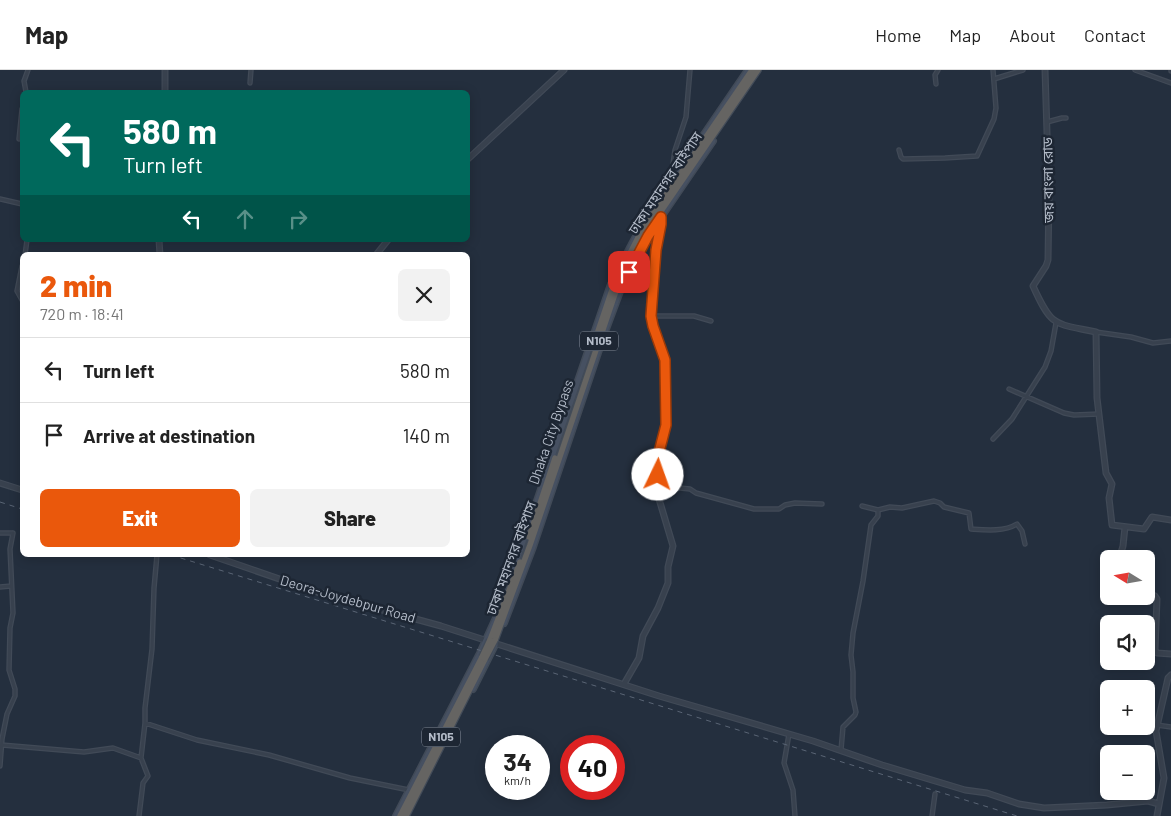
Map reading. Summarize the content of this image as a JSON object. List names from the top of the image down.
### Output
{
  "streets": {
    "highway": ["ঢাকা মহানগর বাইপাস", "N105", "Dhaka City Bypass"],
    "street": ["জয় বাংলা রোড", "Deora-Joydebpur Road"]
  },
  "crossings": [
    ["ঢাকা মহানগর বাইপাস", "N105"],
    ["ঢাকা মহানগর বাইপাস", "Dhaka City Bypass"],
    ["ঢাকা মহানগর বাইপাস", "Deora-Joydebpur Road"],
    ["Dhaka City Bypass", "Deora-Joydebpur Road"]
  ],
  "north": "left",
  "page": {
    "header": "Map",
    "nav": [
      "Home",
      "Map",
      "About",
      "Contact"
    ],
    "turn": ["580 m", "Turn left"],
    "heading": ["2 min", "720 m · 18:41"],
    "list": [
      {
        "name": "Turn left",
        "value": "580 m"
      },
      {
        "name": "Arrive at destination",
        "value": "140 m"
      }
    ],
    "buttons": ["Exit", "Share"],
    "map_buttons": ["+", "−"],
    "speed": "34 km/h",
    "limit": "40"
  }
}
